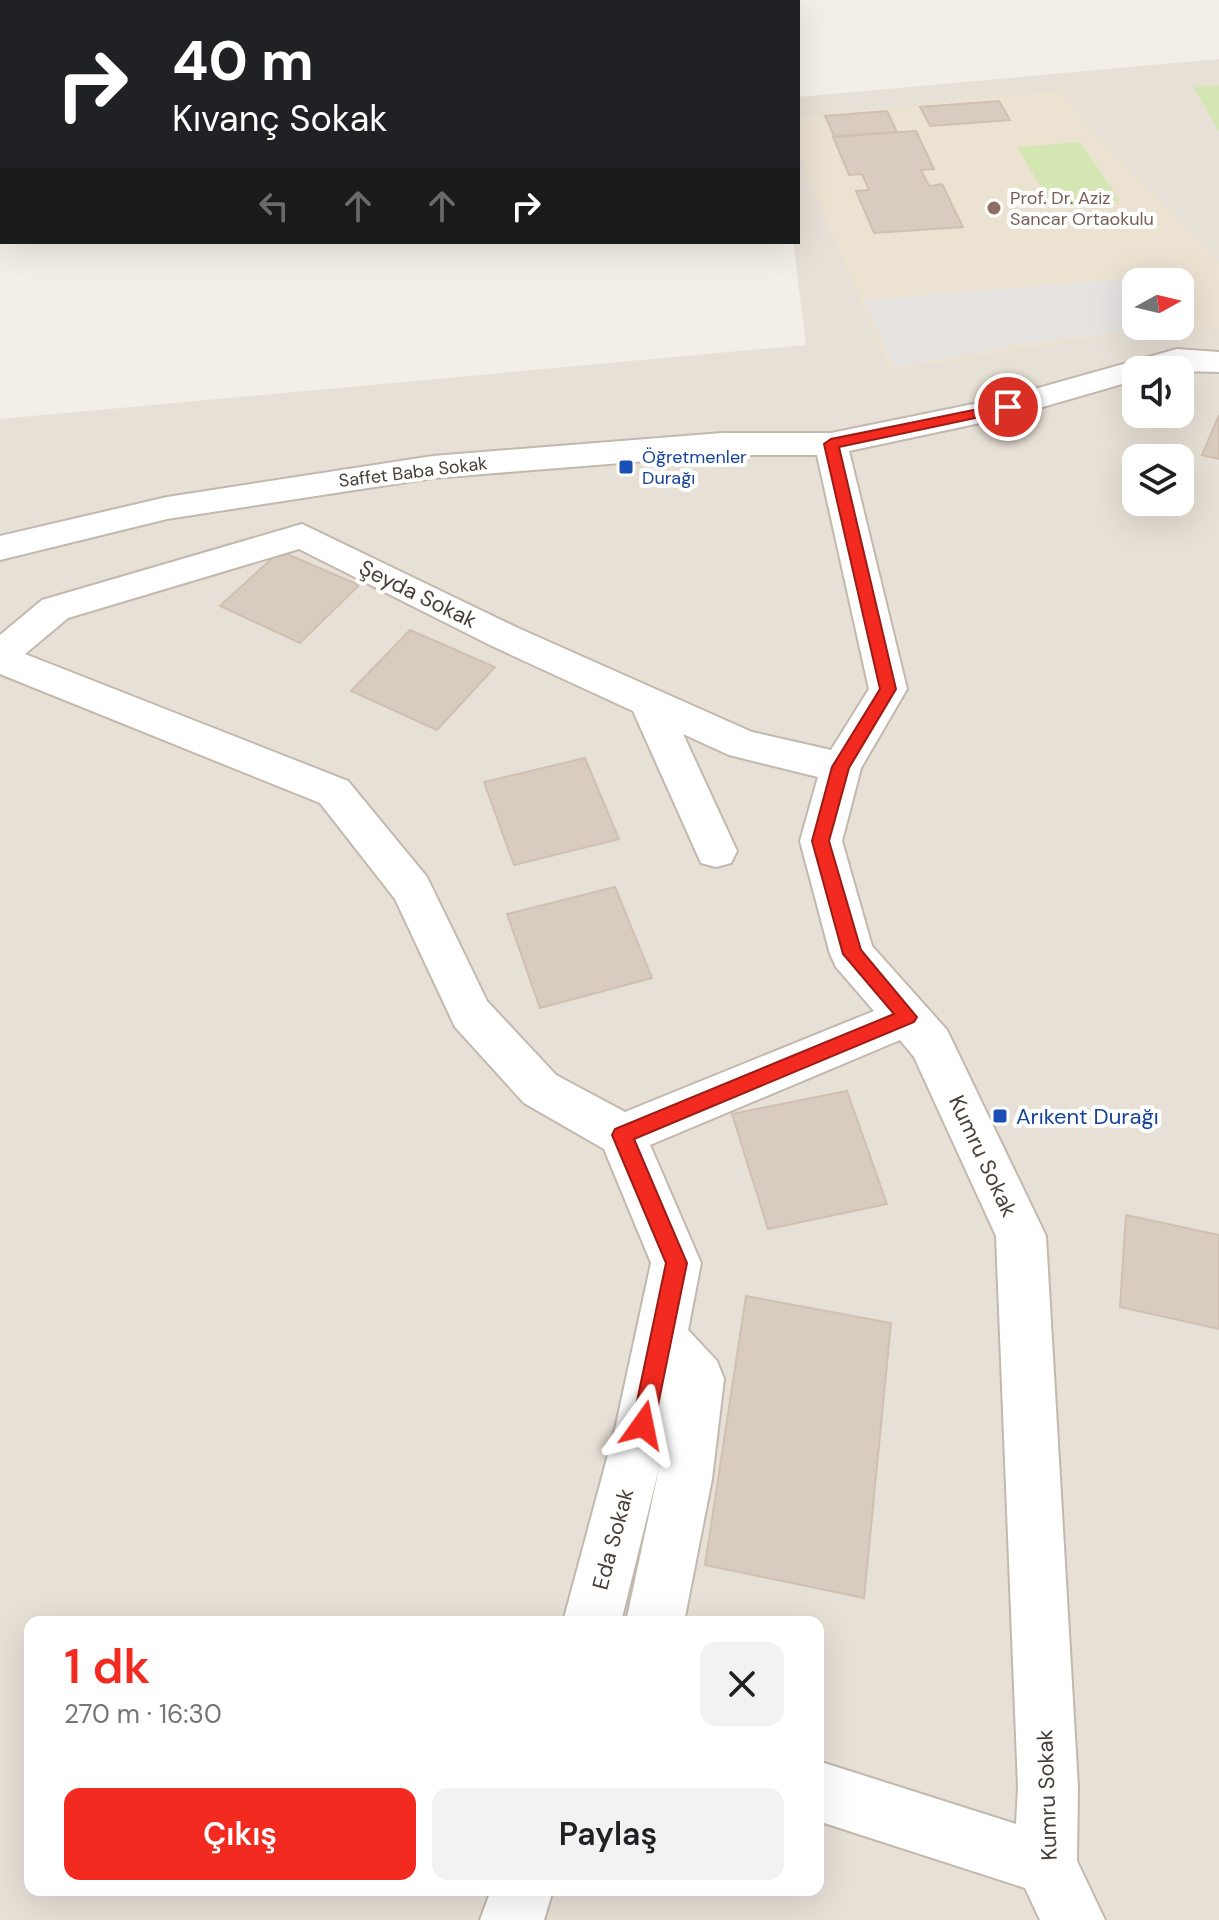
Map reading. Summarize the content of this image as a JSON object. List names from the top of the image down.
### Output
{
  "streets": {
    "street": [
      "Saffet Baba Sokak",
      "Şeyda Sokak",
      "Kumru Sokak",
      "Eda Sokak"
    ]
  },
  "crossings": [
    ["Saffet Baba Sokak", "Kumru Sokak"],
    ["Şeyda Sokak", "Kumru Sokak"]
  ],
  "places": {
    "other": ["Prof. Dr. Aziz Sancar Ortaokulu"],
    "transit": ["Öğretmenler Durağı", "Arıkent Durağı"]
  },
  "north": "right",
  "page": {
    "turn": ["40 m", "Kıvanç Sokak"],
    "heading": ["1 dk", "270 m · 16:30"],
    "buttons": ["Çıkış", "Paylaş"]
  }
}
